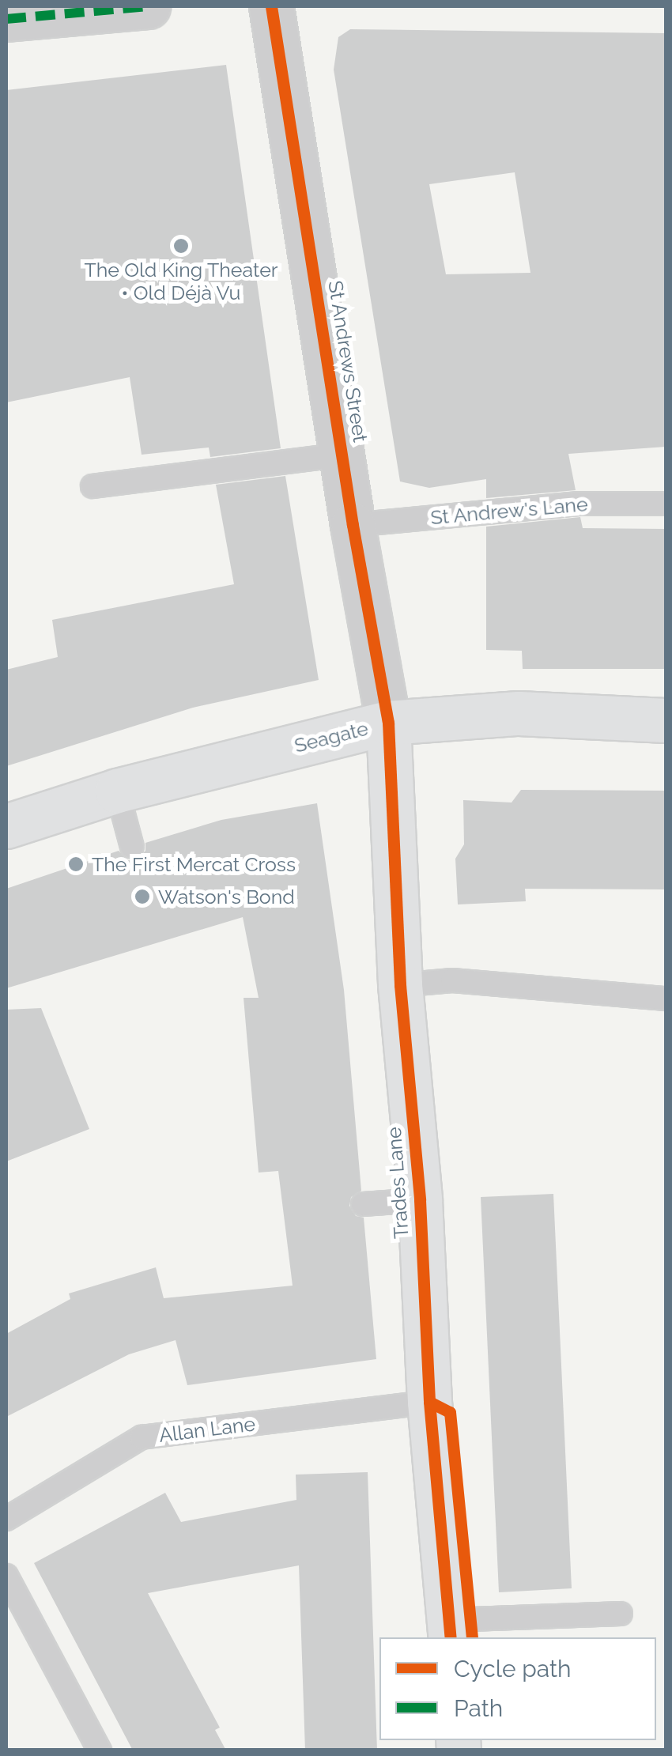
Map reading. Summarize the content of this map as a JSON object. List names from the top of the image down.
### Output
{
  "streets": {
    "street": ["St Andrews Street", "Seagate", "Trades Lane"],
    "lane": ["St Andrew's Lane", "Allan Lane"]
  },
  "crossings": [
    ["St Andrews Street", "St Andrew's Lane"],
    ["St Andrews Street", "Seagate"],
    ["St Andrews Street", "Trades Lane"],
    ["Seagate", "Trades Lane"],
    ["Trades Lane", "Allan Lane"]
  ],
  "places": ["The Old King Theater • Old Déjà Vu", "The First Mercat Cross", "Watson's Bond"],
  "legend": ["Cycle path", "Path"]
}
